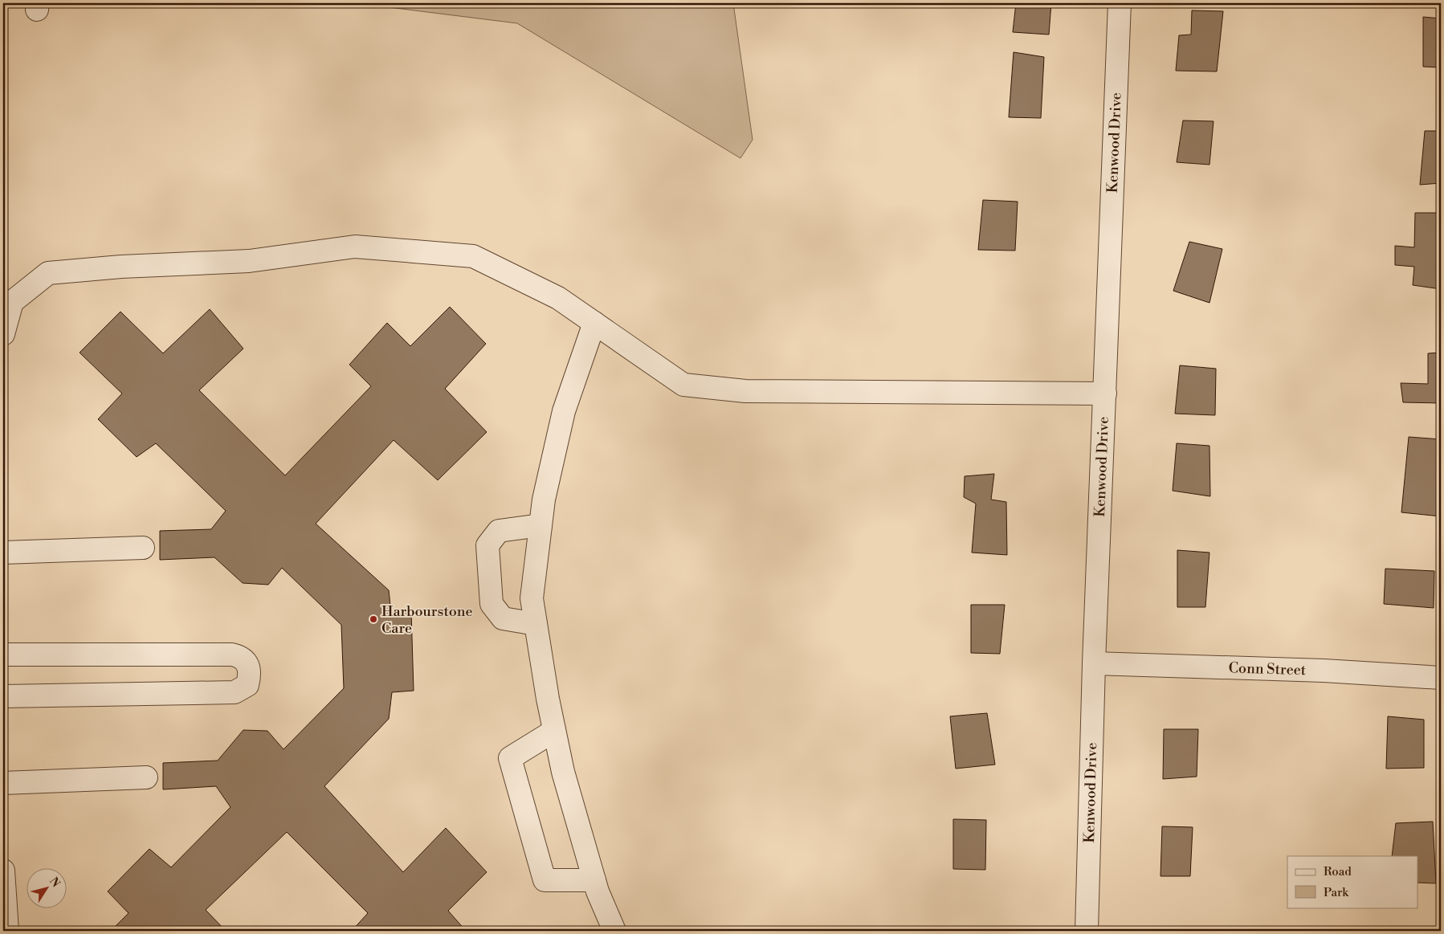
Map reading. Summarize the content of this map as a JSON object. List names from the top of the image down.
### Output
{
  "streets": {
    "street": ["Kenwood Drive", "Conn Street"]
  },
  "crossings": [
    ["Kenwood Drive", "Conn Street"]
  ],
  "places": ["Harbourstone Care"],
  "legend": ["Road", "Park"],
  "north": "top right"
}
